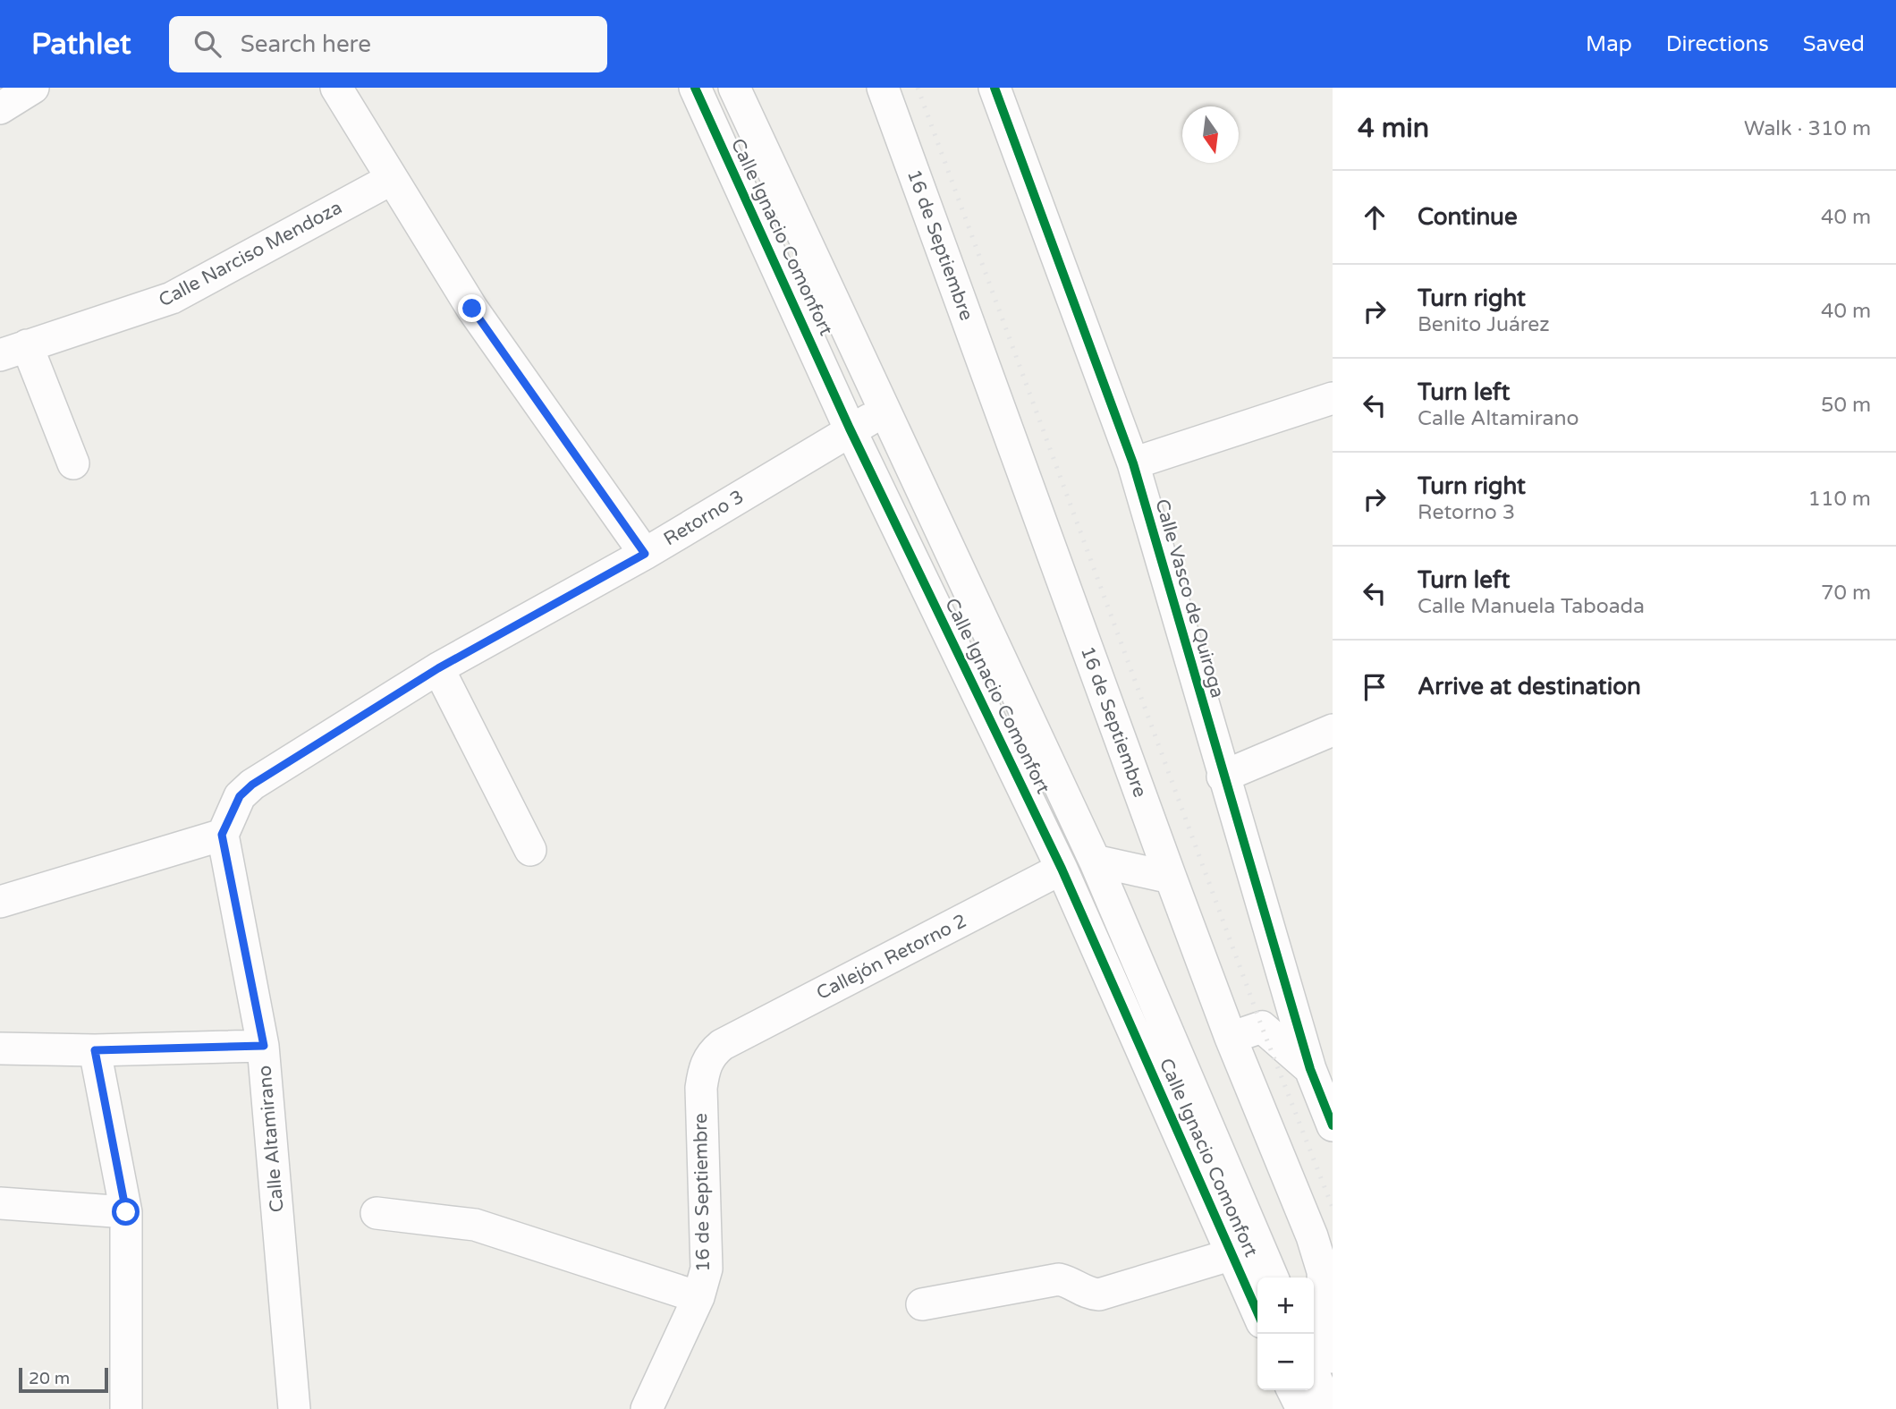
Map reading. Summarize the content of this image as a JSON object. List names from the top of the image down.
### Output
{
  "streets": {
    "street": [
      "Calle Ignacio Comonfort",
      "16 de Septiembre",
      "Calle Narciso Mendoza",
      "Retorno 3",
      "Calle Vasco de Quiroga",
      "Callejón Retorno 2",
      "Calle Altamirano"
    ]
  },
  "crossings": [
    ["Calle Ignacio Comonfort", "Retorno 3"],
    ["Calle Ignacio Comonfort", "Callejón Retorno 2"],
    ["16 de Septiembre", "Callejón Retorno 2"],
    ["Retorno 3", "Calle Altamirano"]
  ],
  "scale_bar": "20 m",
  "north": "bottom",
  "page": {
    "header": "Pathlet",
    "search": "Search here",
    "nav": ["Map", "Directions", "Saved"],
    "heading": ["4 min", "Walk · 310 m"],
    "list": [
      ["Continue", "40 m"],
      ["Turn right", "Benito Juárez", "40 m"],
      ["Turn left", "Calle Altamirano", "50 m"],
      ["Turn right", "Retorno 3", "110 m"],
      ["Turn left", "Calle Manuela Taboada", "70 m"],
      "Arrive at destination"
    ],
    "map_buttons": ["+", "−"],
    "scale": "20 m"
  }
}
